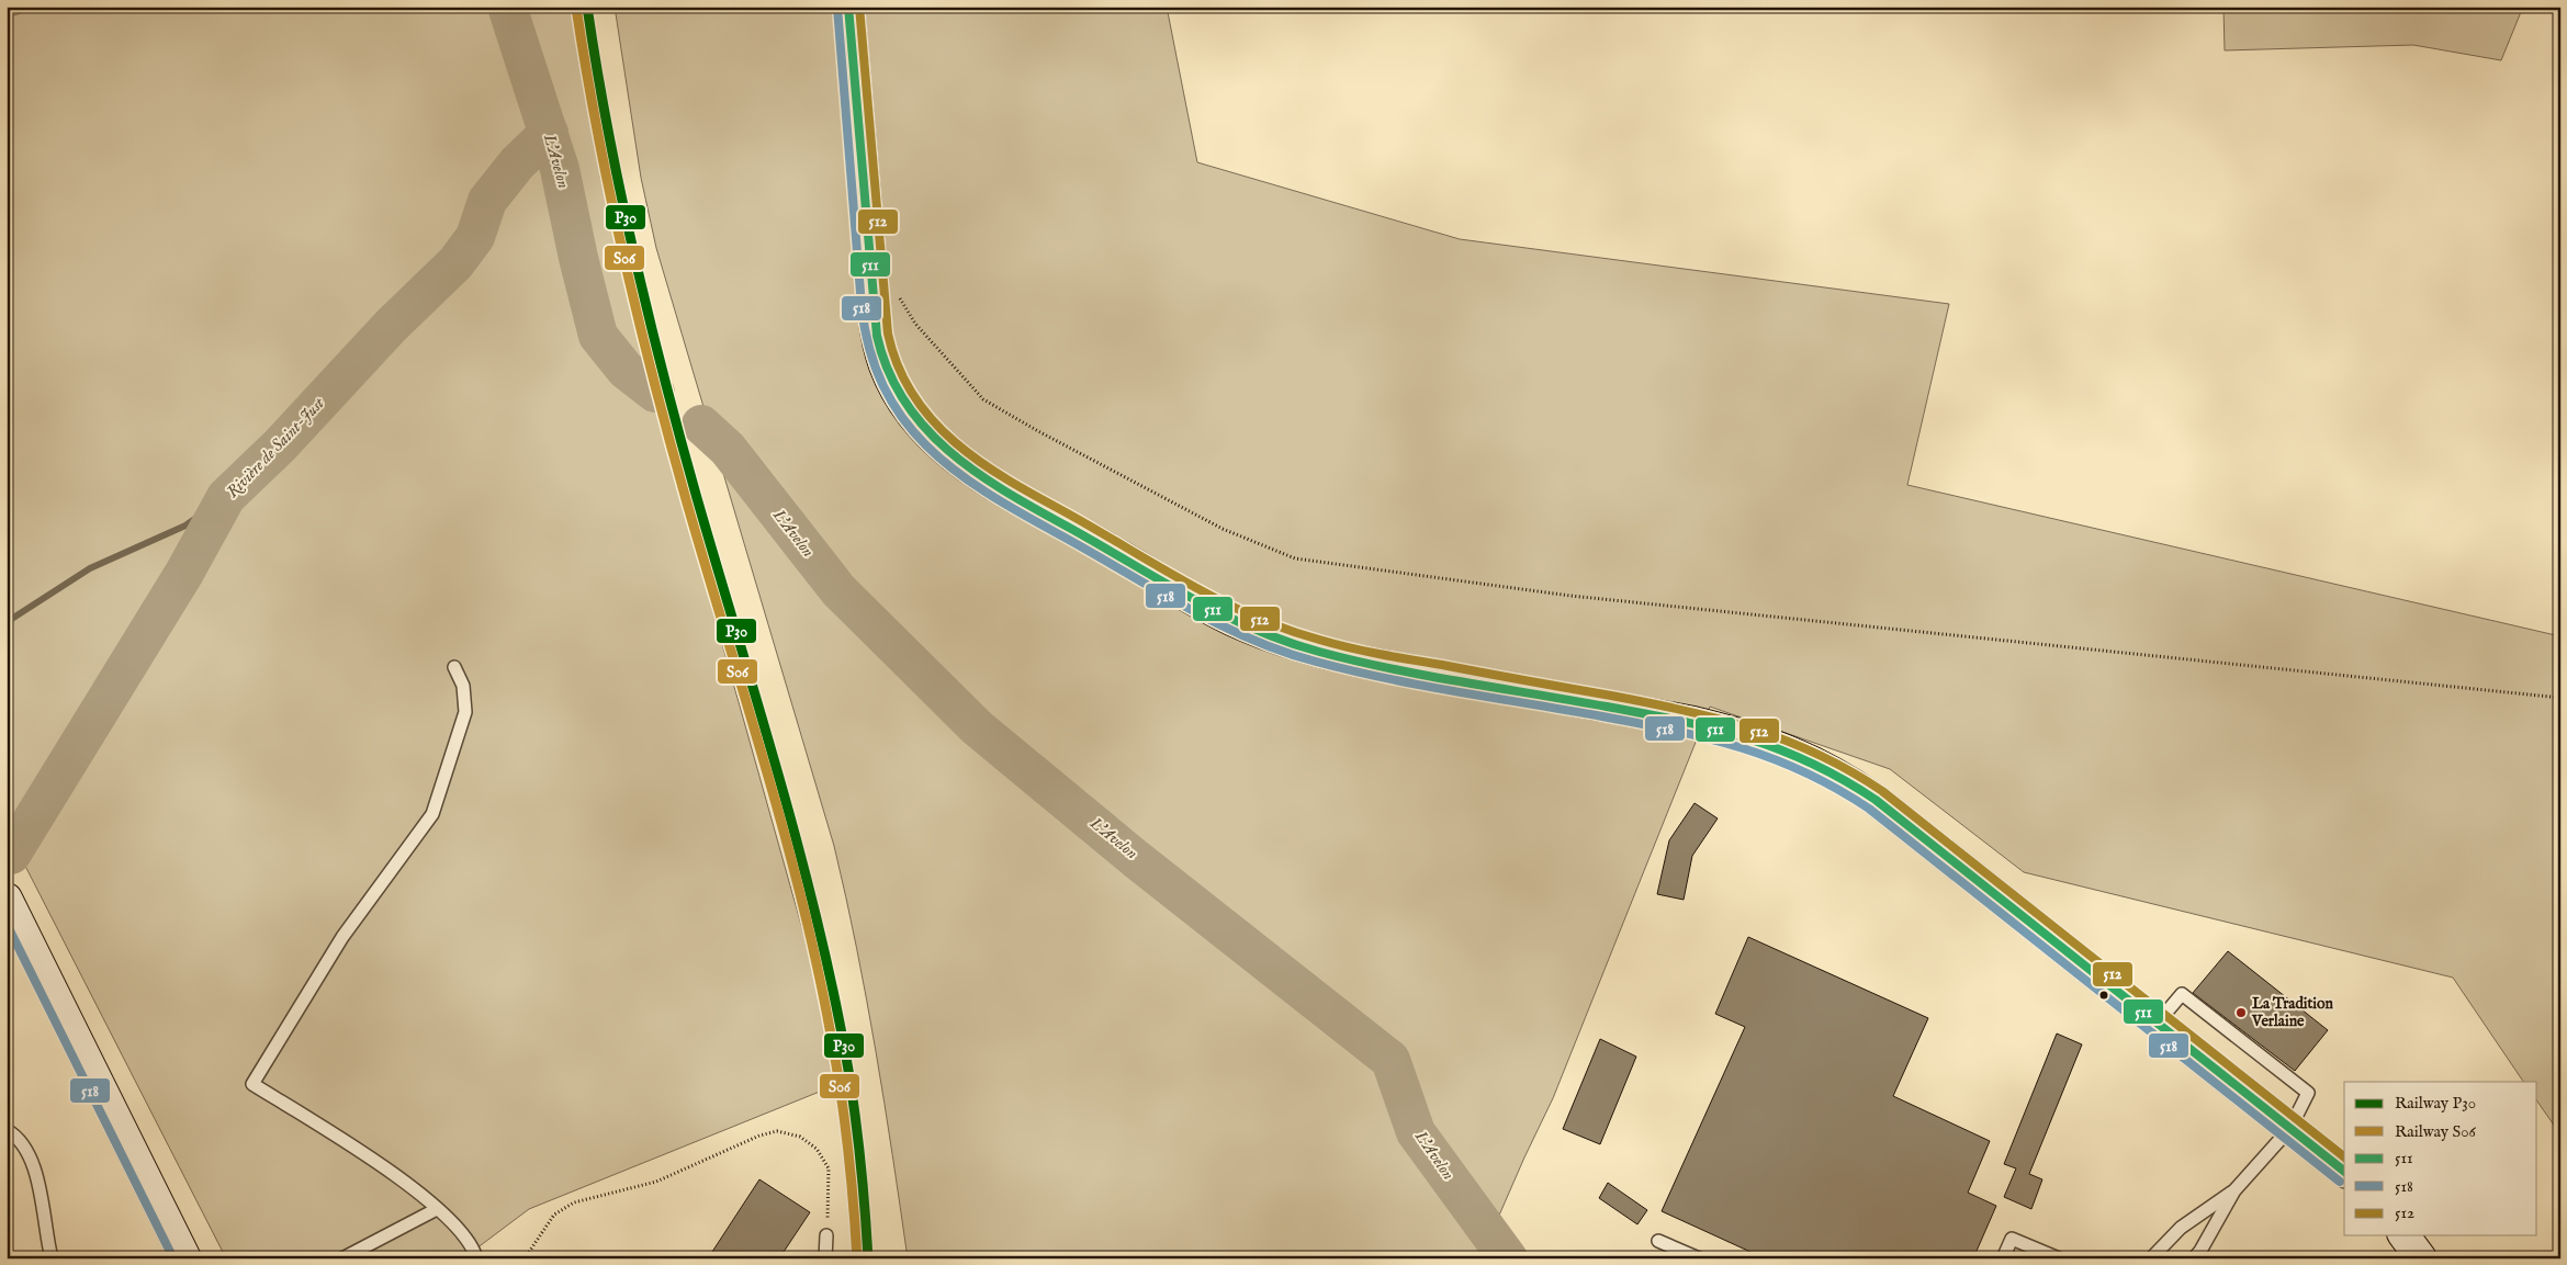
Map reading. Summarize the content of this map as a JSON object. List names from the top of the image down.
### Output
{
  "water": ["L'Avelon", "Rivière de Saint-Just"],
  "places": ["La Tradition Verlaine"],
  "lines": [
    "rail line P30",
    "transit line 511",
    "transit line 512",
    "rail line S06",
    "transit line 518"
  ],
  "legend": [
    "Railway P30",
    "Railway S06",
    "511",
    "518",
    "512"
  ]
}
